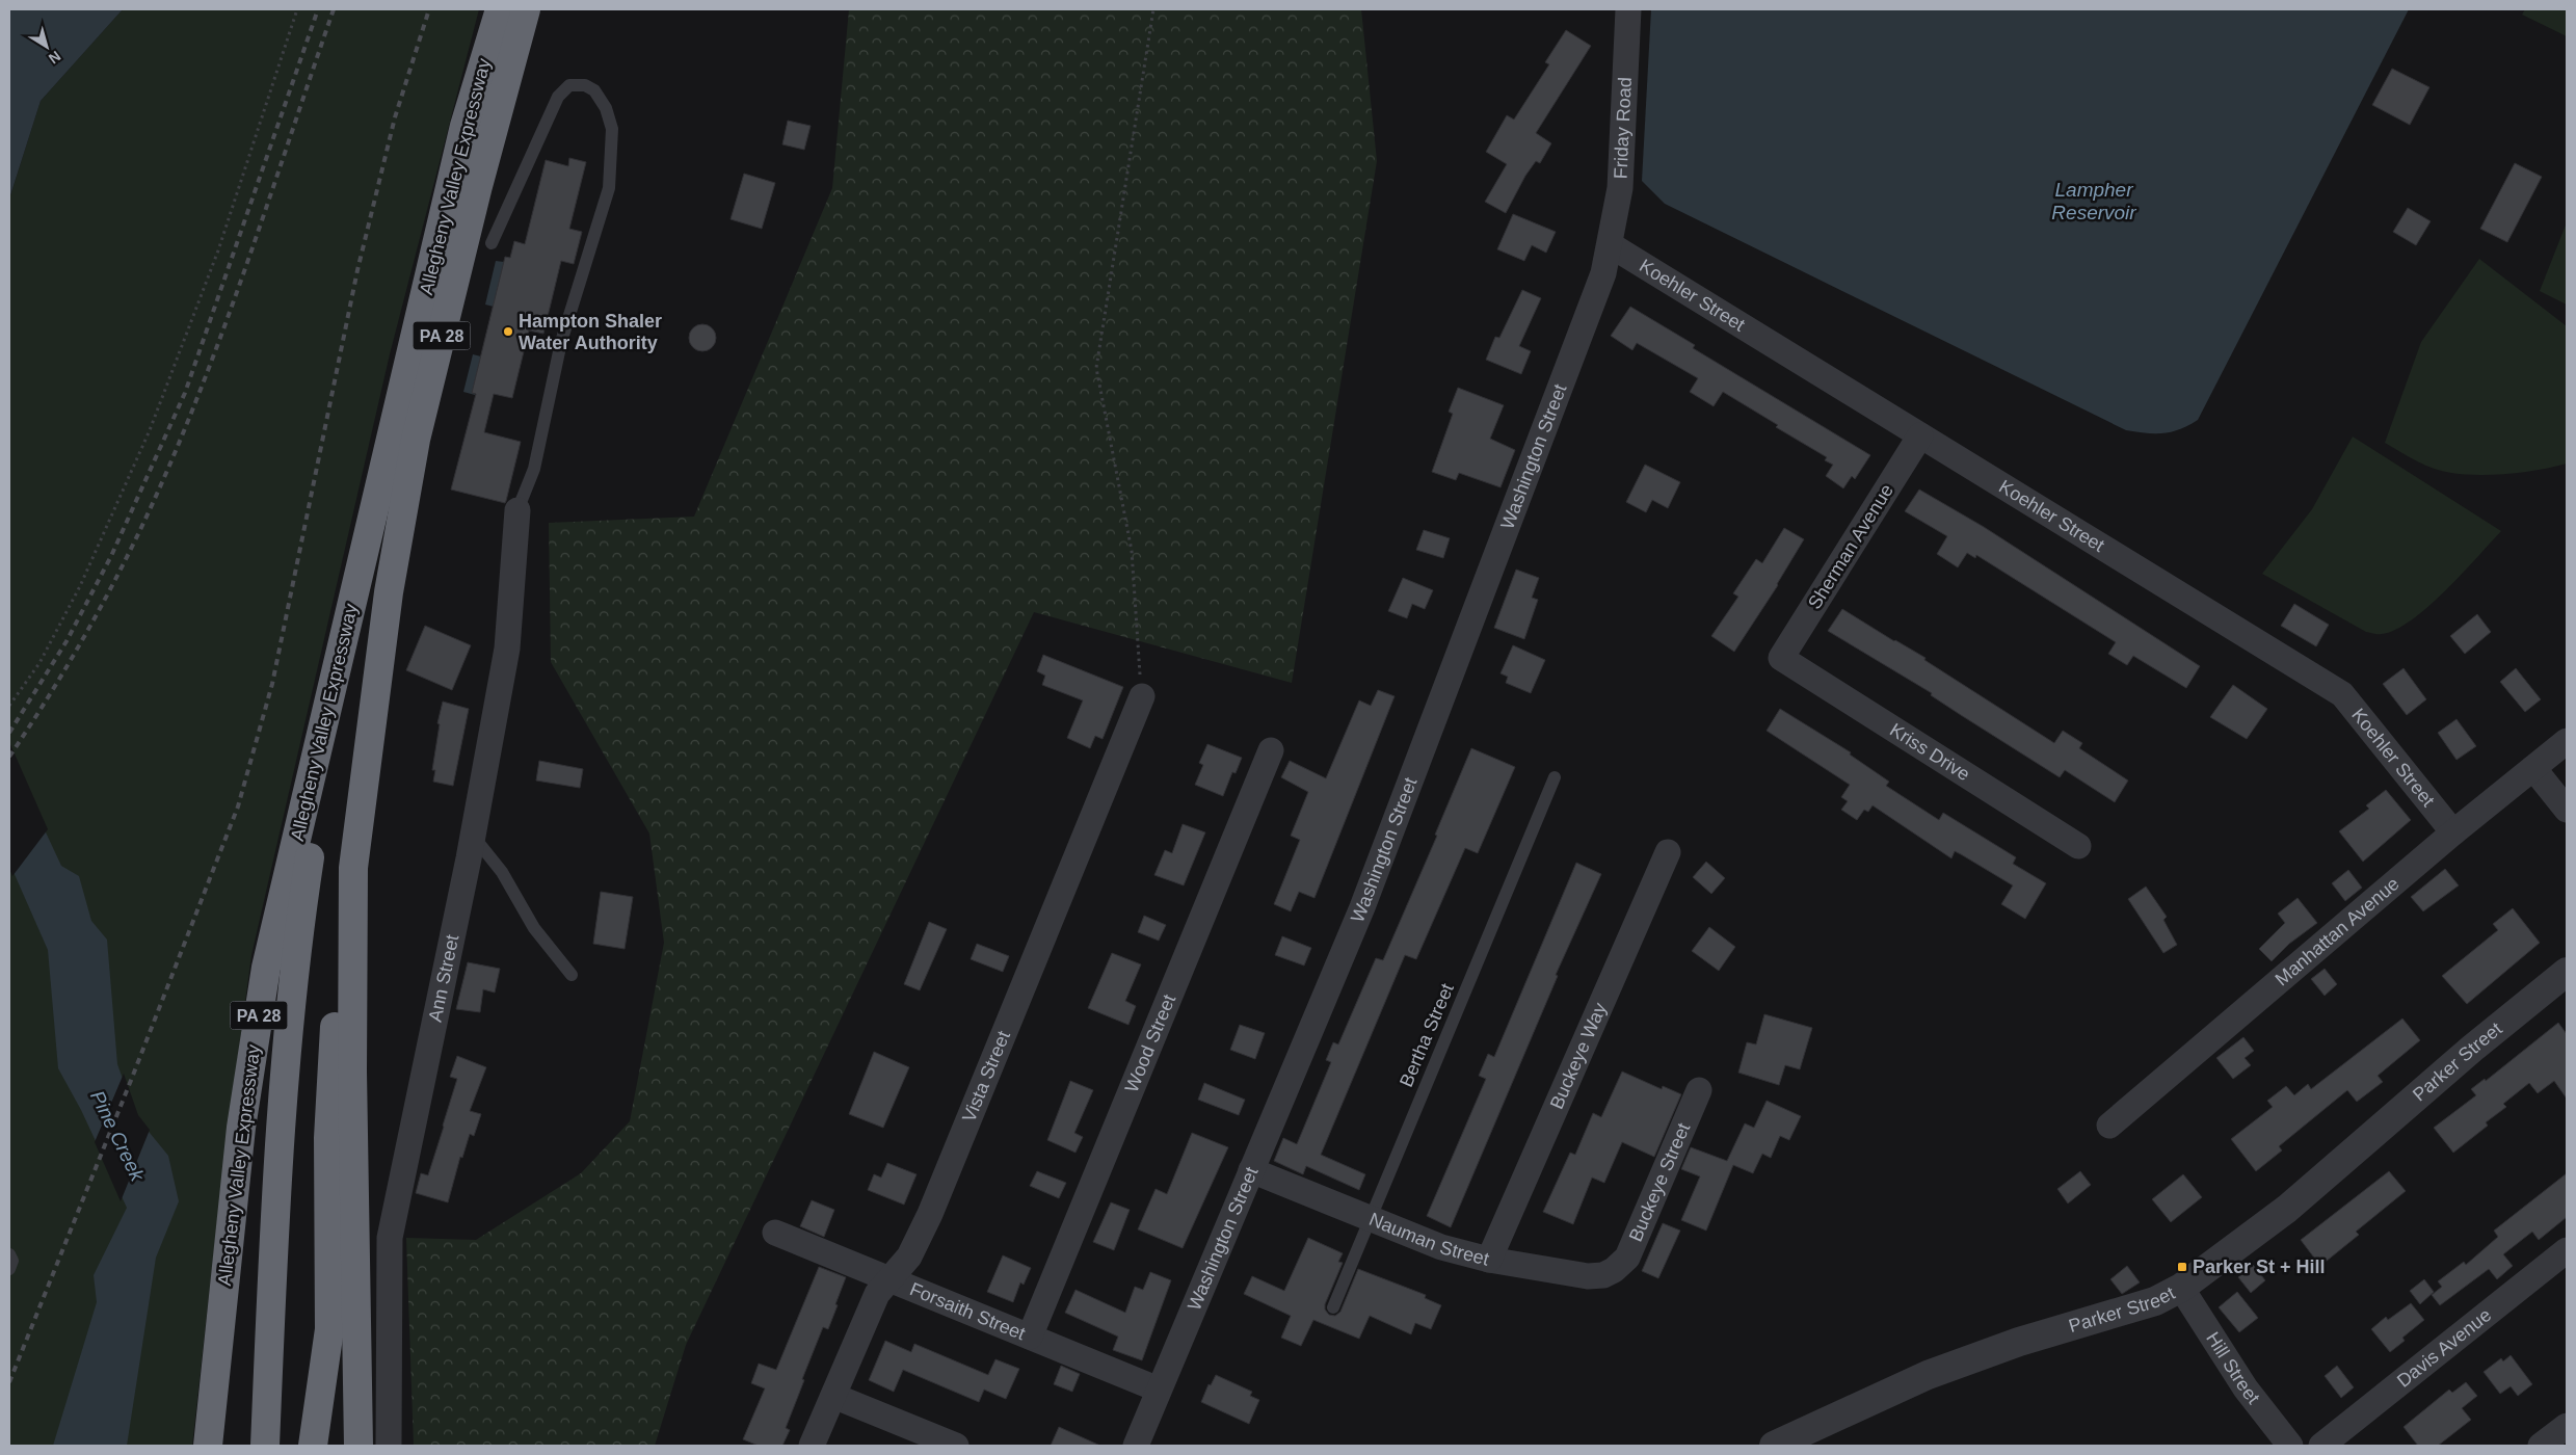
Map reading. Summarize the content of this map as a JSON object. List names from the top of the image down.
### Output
{
  "streets": {
    "highway": ["Allegheny Valley Expressway", "PA 28"],
    "street": [
      "Friday Road",
      "Koehler Street",
      "Washington Street",
      "Sherman Avenue",
      "Kriss Drive",
      "Manhattan Avenue",
      "Ann Street",
      "Wood Street",
      "Buckeye Way",
      "Parker Street",
      "Vista Street",
      "Buckeye Street",
      "Nauman Street",
      "Forsaith Street",
      "Davis Avenue",
      "Hill Street"
    ],
    "lane": ["Bertha Street"]
  },
  "crossings": [
    ["Friday Road", "Koehler Street"],
    ["Friday Road", "Washington Street"],
    ["Koehler Street", "Washington Street"],
    ["Koehler Street", "Sherman Avenue"],
    ["Koehler Street", "Manhattan Avenue"],
    ["Washington Street", "Nauman Street"],
    ["Washington Street", "Forsaith Street"],
    ["Sherman Avenue", "Kriss Drive"],
    ["Bertha Street", "Nauman Street"],
    ["Wood Street", "Forsaith Street"],
    ["Buckeye Way", "Nauman Street"],
    ["Parker Street", "Hill Street"],
    ["Vista Street", "Forsaith Street"],
    ["Buckeye Street", "Nauman Street"]
  ],
  "water": ["Lampher Reservoir", "Pine Creek"],
  "places": {
    "other": ["Hampton Shaler Water Authority"],
    "transit": ["Parker St + Hill"]
  },
  "north": "bottom right"
}
